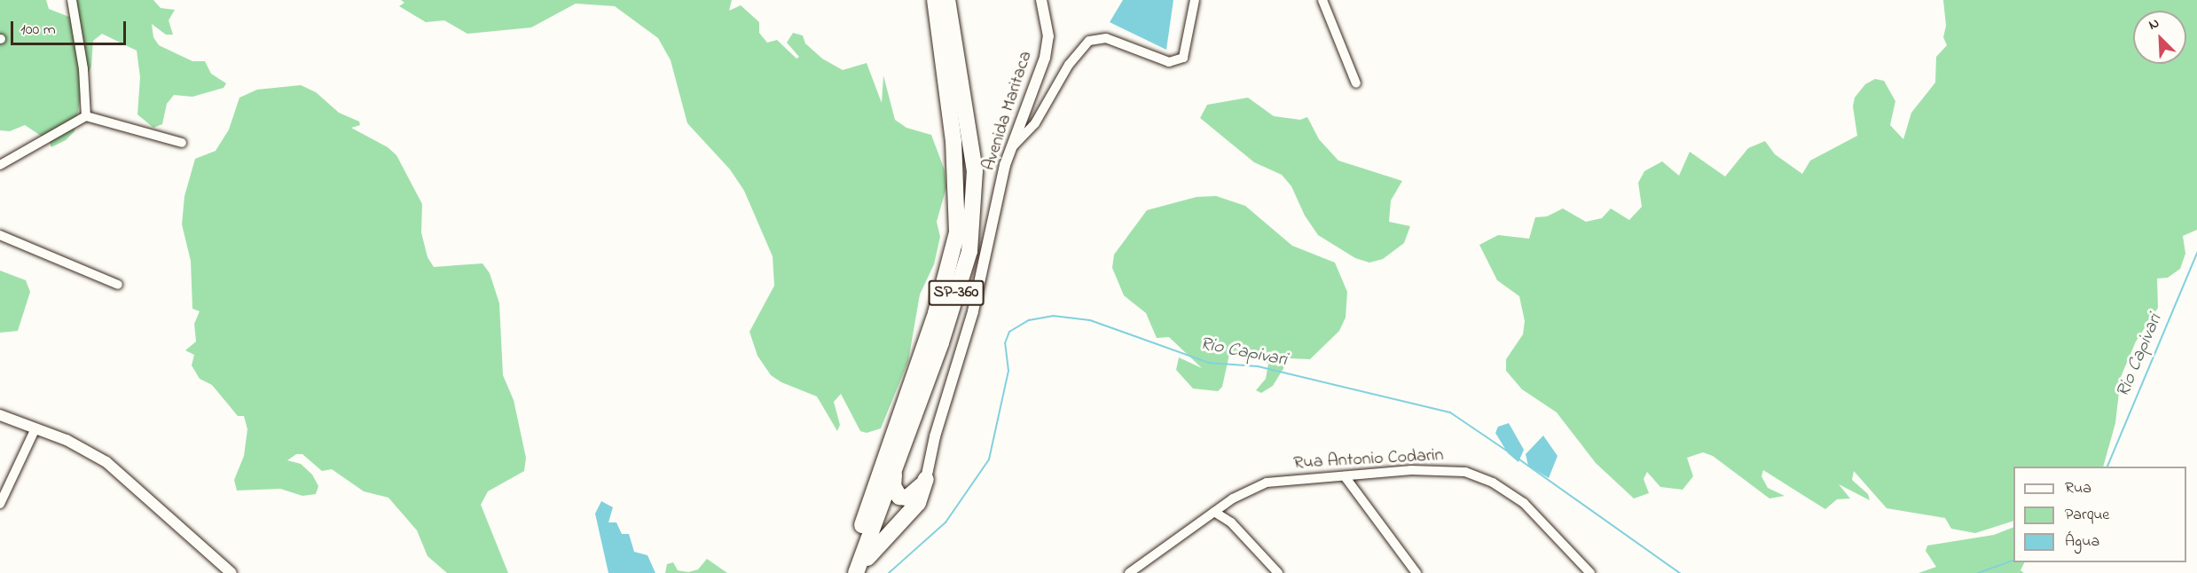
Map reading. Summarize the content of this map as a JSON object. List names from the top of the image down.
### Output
{
  "streets": {
    "highway": ["SP-360"],
    "street": ["Avenida Maritaca", "Rua Antonio Codarin"]
  },
  "water": ["Rio Capivari"],
  "legend": ["Rua", "Parque", "Água"],
  "scale_bar": "100 m",
  "north": "top left"
}
